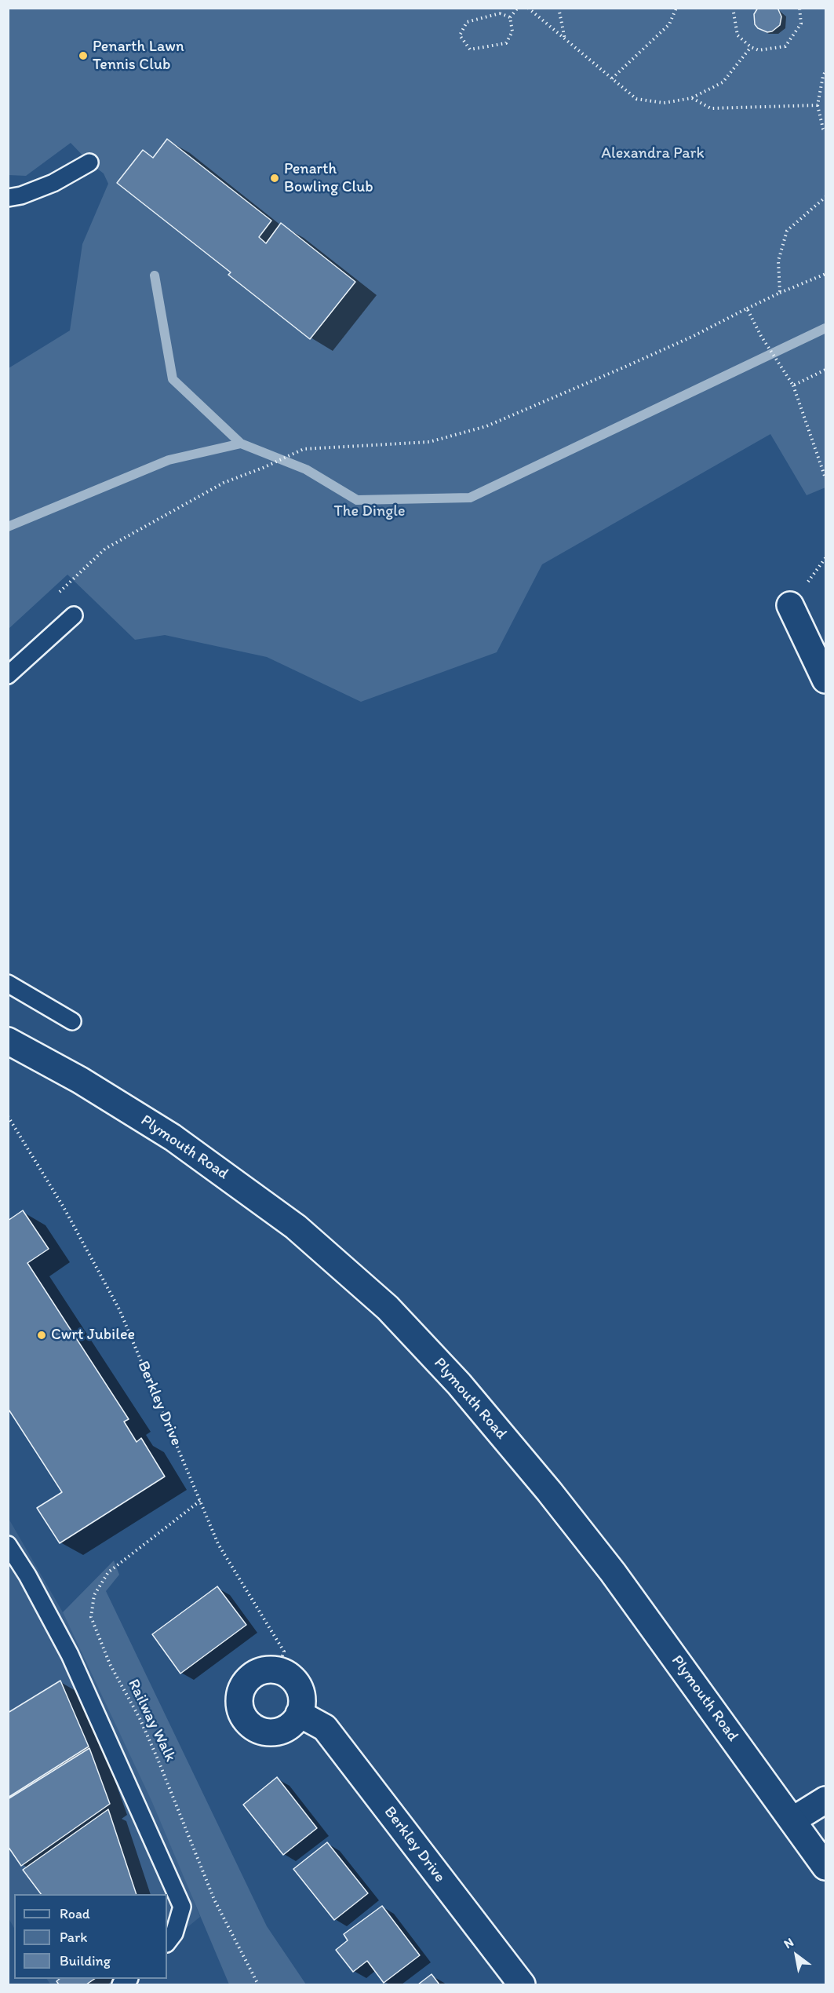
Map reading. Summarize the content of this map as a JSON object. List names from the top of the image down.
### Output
{
  "streets": {
    "street": ["Plymouth Road", "Berkley Drive"],
    "path": ["Railway Walk"]
  },
  "crossings": [
    ["Berkley Drive", "Railway Walk"]
  ],
  "parks": ["Alexandra Park", "The Dingle"],
  "places": ["Penarth Lawn Tennis Club", "Penarth Bowling Club", "Cwrt Jubilee"],
  "legend": ["Road", "Park", "Building"],
  "north": "top left"
}
